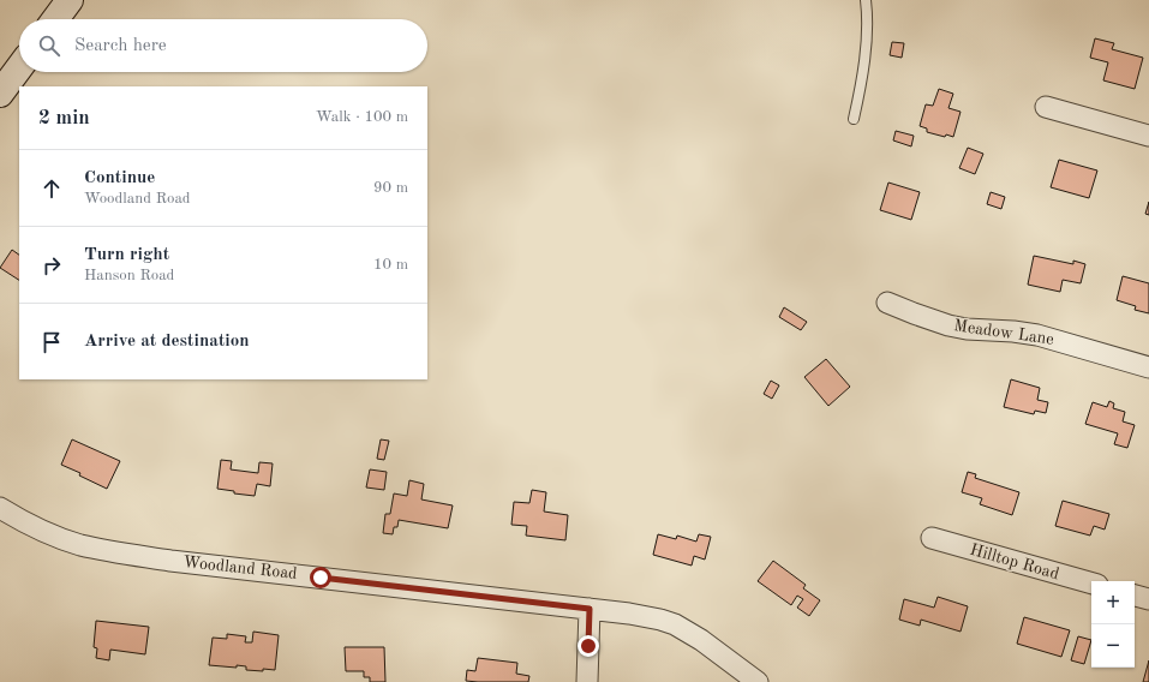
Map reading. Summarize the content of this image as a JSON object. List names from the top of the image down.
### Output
{
  "streets": {
    "street": ["Meadow Lane", "Hilltop Road", "Woodland Road"]
  },
  "page": {
    "search": "Search here",
    "heading": ["2 min", "Walk · 100 m"],
    "list": [
      ["Continue", "Woodland Road", "90 m"],
      ["Turn right", "Hanson Road", "10 m"],
      "Arrive at destination"
    ],
    "map_buttons": ["+", "−"]
  }
}
